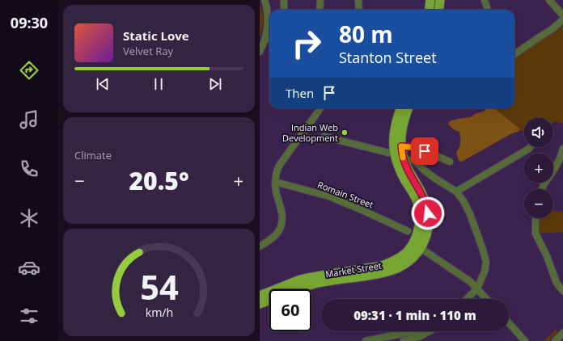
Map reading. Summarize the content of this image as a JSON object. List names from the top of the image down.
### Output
{
  "streets": {
    "main road": ["Market Street"],
    "street": ["Romain Street"]
  },
  "places": ["Indian Web Development"],
  "page": {
    "tabs": "09:30",
    "turn": ["80 m", "Stanton Street"],
    "song": ["Static Love", "Velvet Ray"],
    "then": "Then",
    "tile": "Climate",
    "map_buttons": ["+", "−"],
    "heat": ["−", "20.5°", "+"],
    "limit": "60",
    "trip": "09:31 · 1 min · 110 m",
    "gauge": ["54", "km/h"]
  }
}
